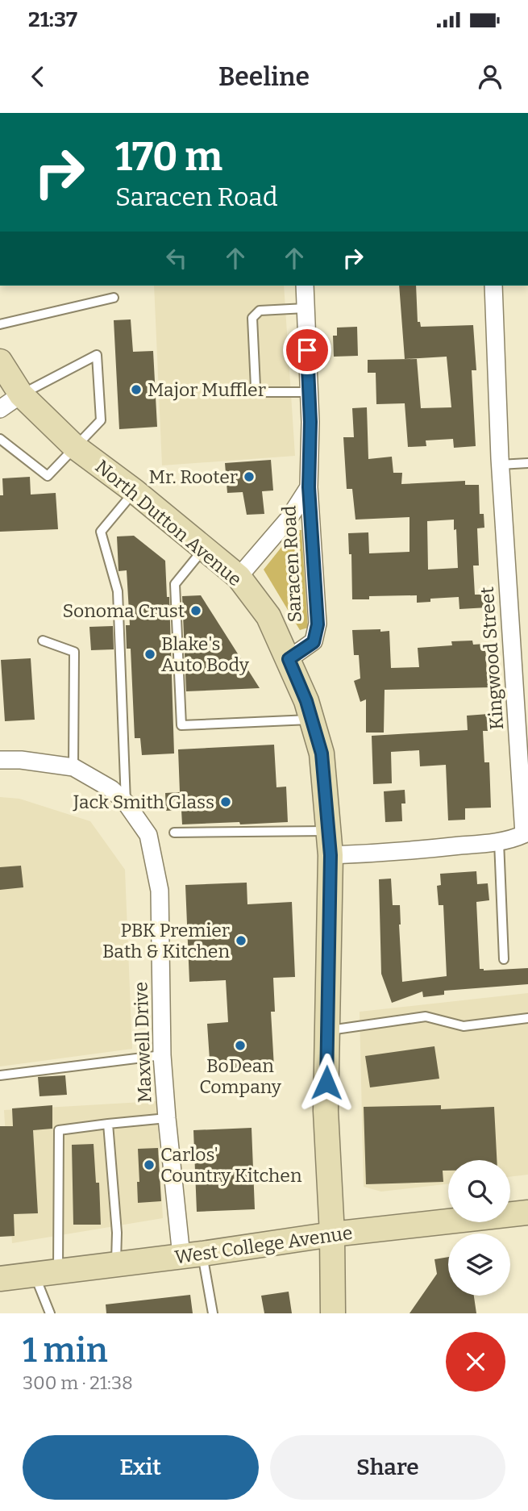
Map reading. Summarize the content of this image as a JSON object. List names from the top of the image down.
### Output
{
  "streets": {
    "main road": ["North Dutton Avenue", "West College Avenue"],
    "street": ["Saracen Road", "Kingwood Street", "Maxwell Drive"]
  },
  "crossings": [
    ["North Dutton Avenue", "Saracen Road"],
    ["North Dutton Avenue", "Kingwood Street"],
    ["North Dutton Avenue", "West College Avenue"],
    ["Maxwell Drive", "West College Avenue"]
  ],
  "places": [
    "Major Muffler",
    "Mr. Rooter",
    "Sonoma Crust",
    "Blake's Auto Body",
    "Jack Smith Glass",
    "PBK Premier Bath & Kitchen",
    "BoDean Company",
    "Carlos' Country Kitchen"
  ],
  "page": {
    "status": "21:37",
    "header": "Beeline",
    "turn": ["170 m", "Saracen Road"],
    "heading": ["1 min", "300 m · 21:38"],
    "buttons": ["Exit", "Share"]
  }
}
